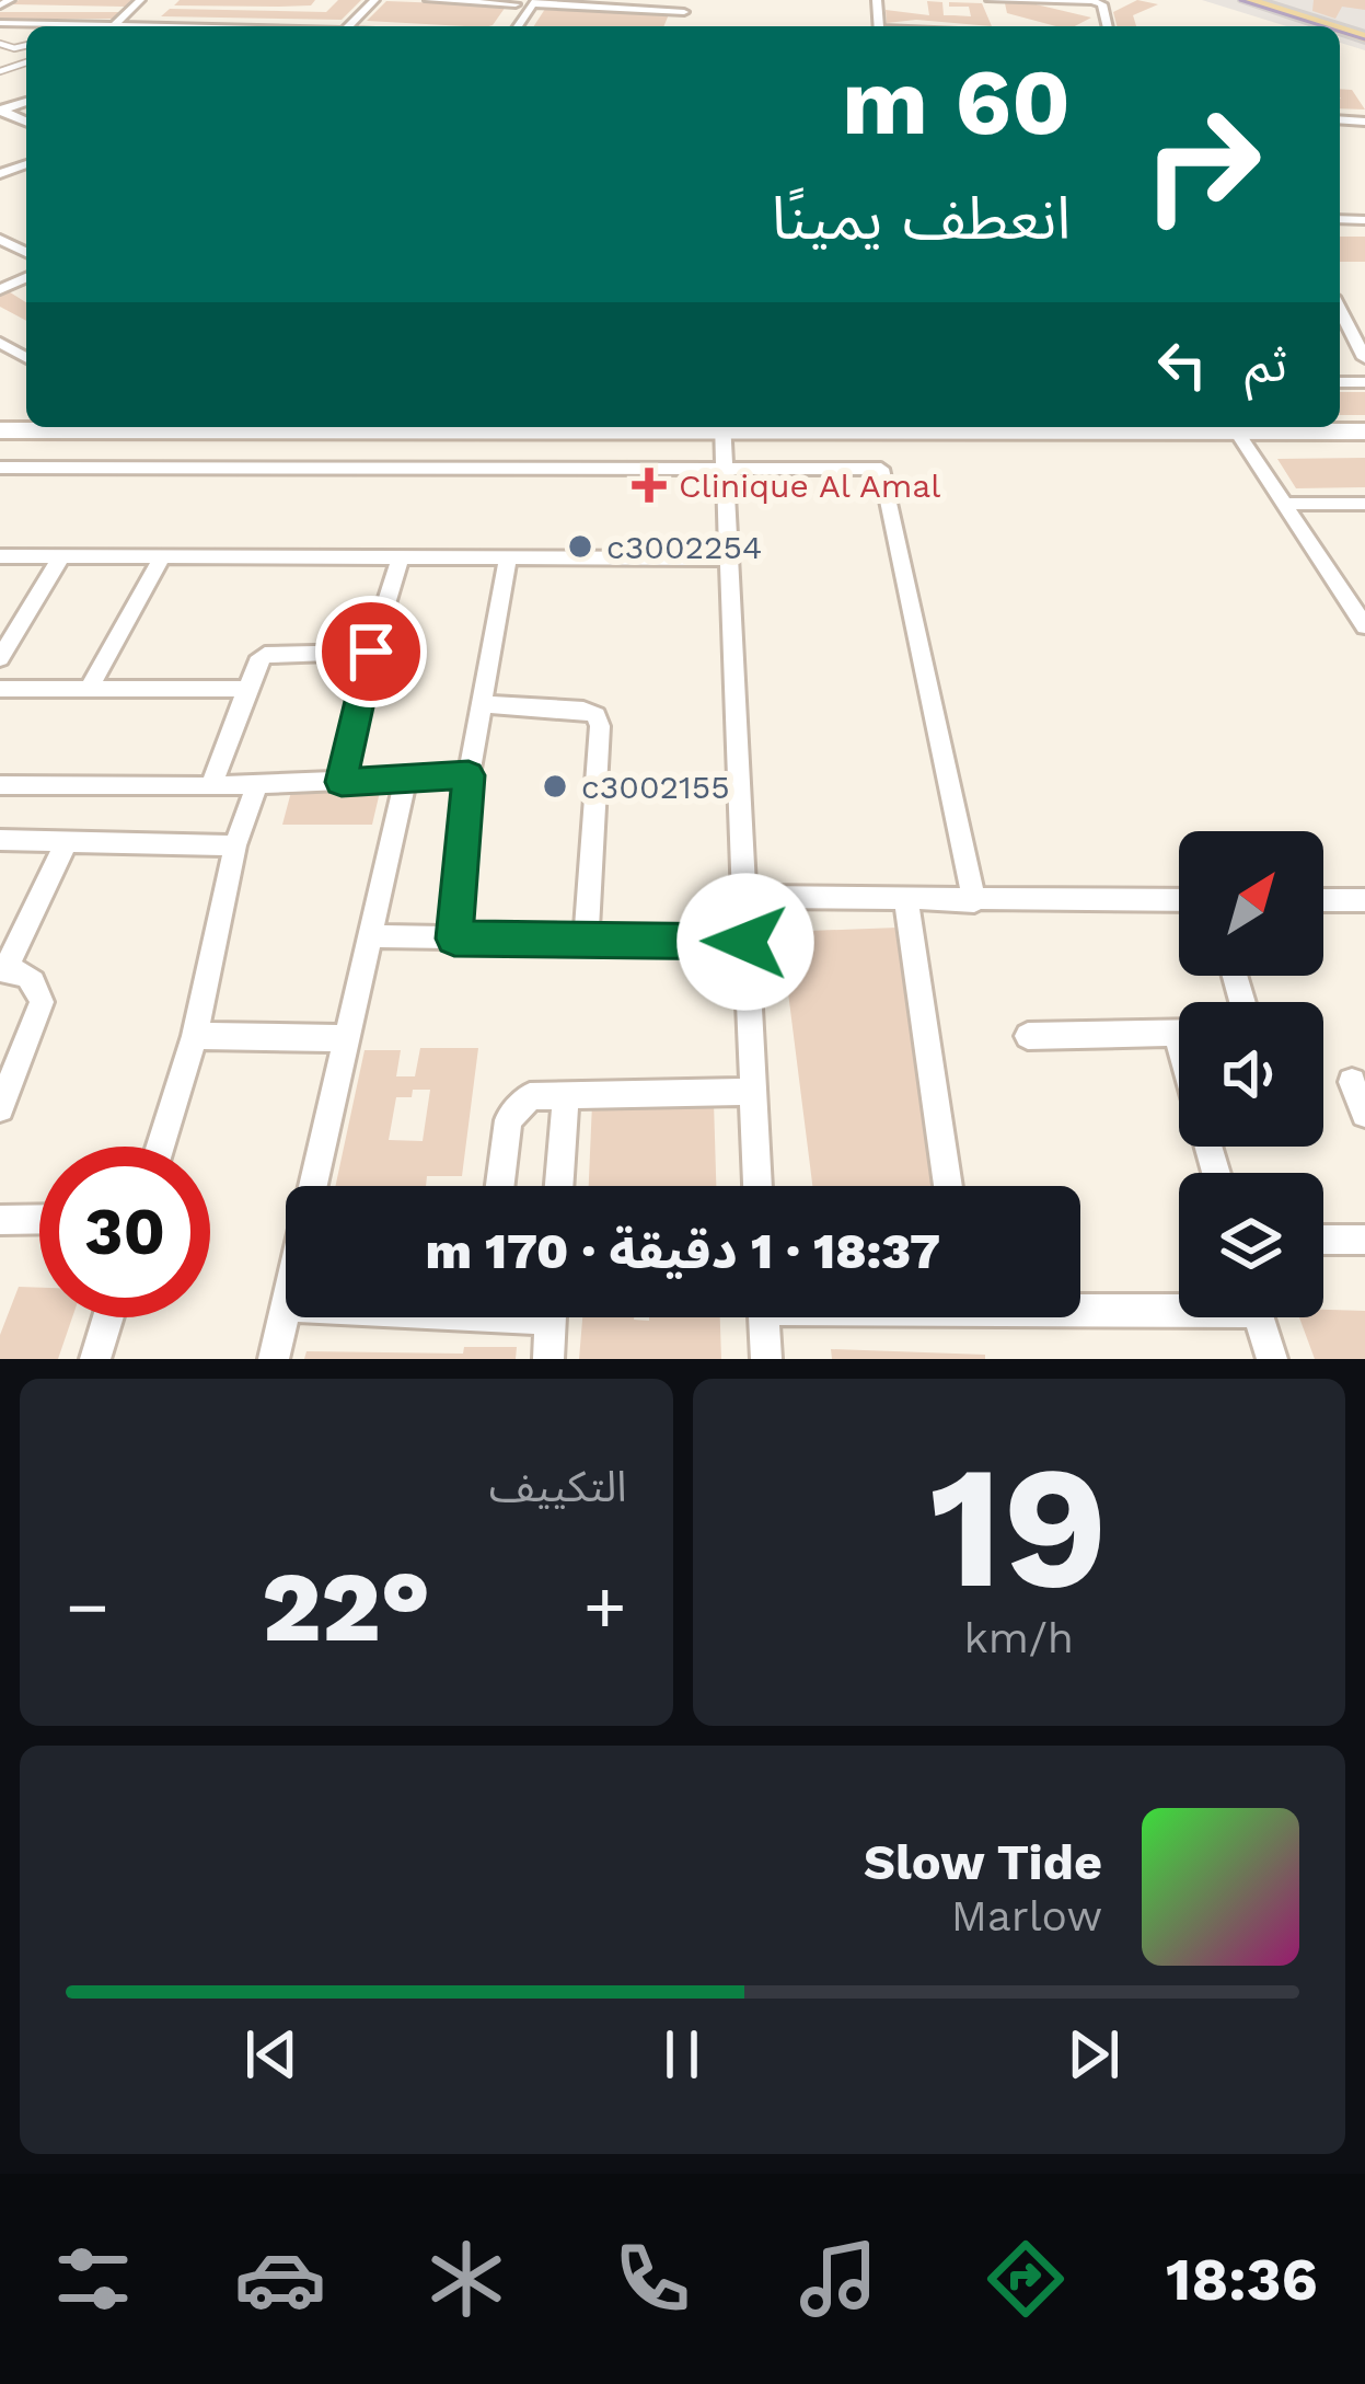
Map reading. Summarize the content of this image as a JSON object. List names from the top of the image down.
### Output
{
  "places": {
    "health": ["Clinique Al Amal"],
    "other": ["c3002254", "c3002155"]
  },
  "north": "top right",
  "page": {
    "turn": ["60 m", "انعطف يمينًا"],
    "then": "ثم",
    "limit": "30",
    "trip": "18:37 · 1 دقيقة · 170 m",
    "tile": [
      ["19", "km/h"],
      "التكييف"
    ],
    "heat": ["−", "22°", "+"],
    "song": ["Slow Tide", "Marlow"],
    "tabs": "18:36"
  }
}
